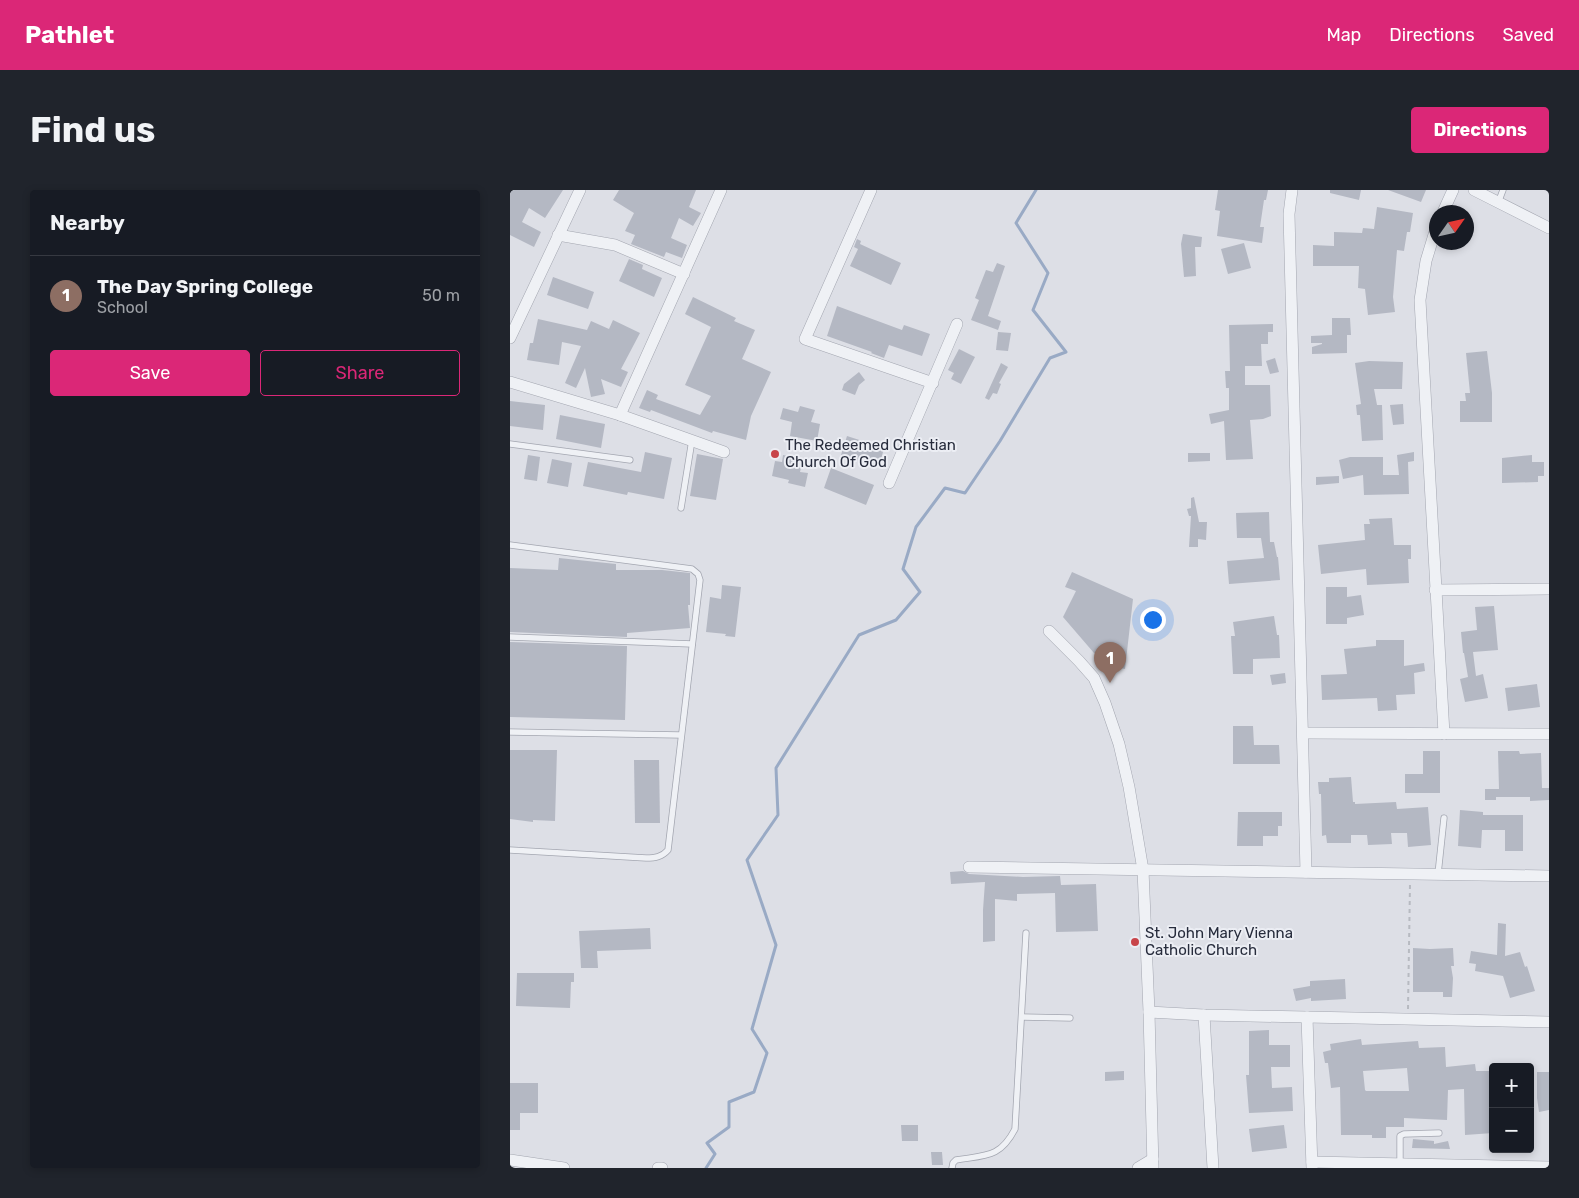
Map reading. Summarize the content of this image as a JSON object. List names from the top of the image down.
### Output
{
  "places": ["The Redeemed Christian Church Of God", "St. John Mary Vienna Catholic Church"],
  "north": "top right",
  "page": {
    "header": "Pathlet",
    "nav": ["Map", "Directions", "Saved"],
    "buttons": [
      "Directions",
      ["Save", "Share"]
    ],
    "title": "Find us",
    "heading": "Nearby",
    "list": [
      {
        "mark": "1",
        "name": "The Day Spring College",
        "note": "School",
        "value": "50 m"
      }
    ],
    "pins": "1",
    "map_buttons": ["+", "−"]
  }
}
